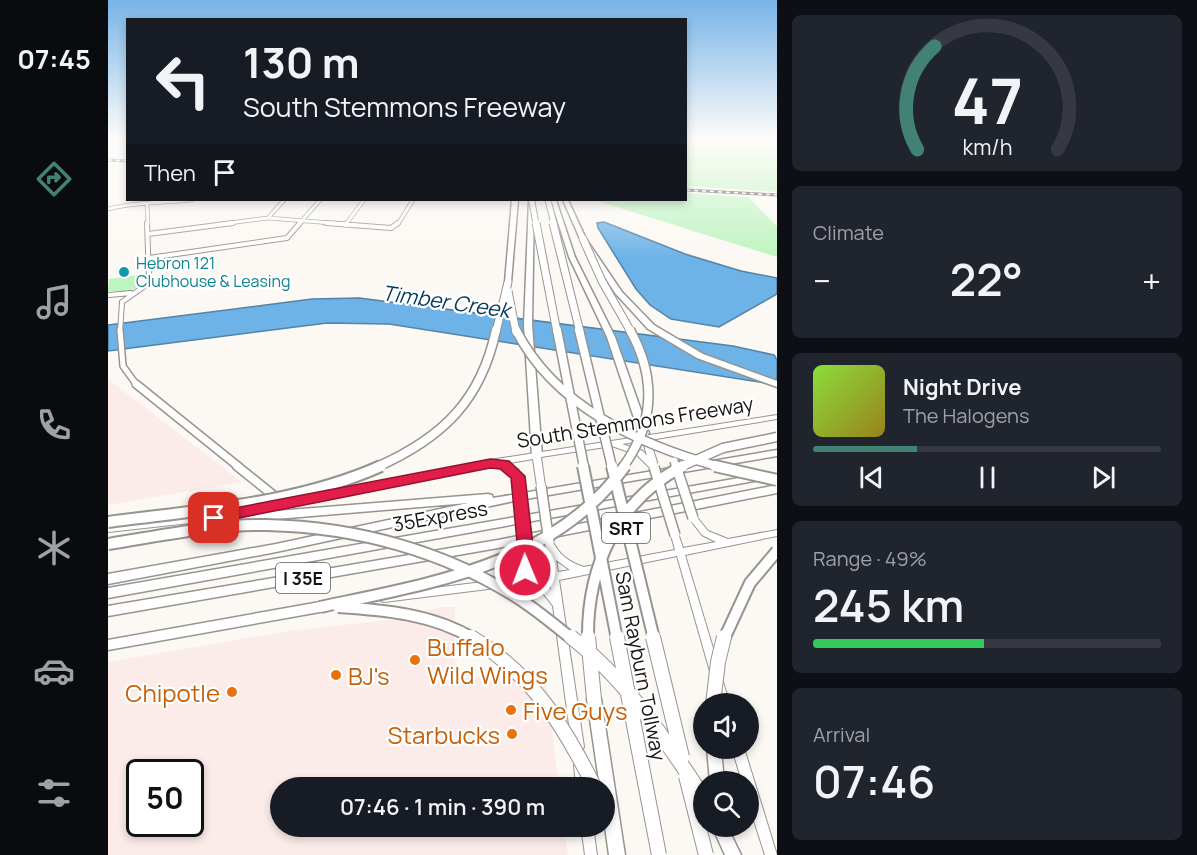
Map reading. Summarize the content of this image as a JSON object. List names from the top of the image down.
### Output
{
  "streets": {
    "highway": [
      "35Express",
      "SRT",
      "I 35E",
      "Sam Rayburn Tollway"
    ],
    "main road": ["South Stemmons Freeway"]
  },
  "water": ["Timber Creek"],
  "places": [
    "Hebron 121 Clubhouse & Leasing",
    "Buffalo Wild Wings",
    "BJ's",
    "Chipotle",
    "Five Guys",
    "Starbucks"
  ],
  "page": {
    "tabs": "07:45",
    "turn": ["130 m", "South Stemmons Freeway"],
    "then": "Then",
    "tile": [
      "Climate",
      ["Range · 49%", "245 km"],
      ["Arrival", "07:46"]
    ],
    "heat": ["−", "22°", "+"],
    "song": ["Night Drive", "The Halogens"],
    "limit": "50",
    "trip": "07:46 · 1 min · 390 m",
    "gauge": ["47", "km/h"]
  }
}
